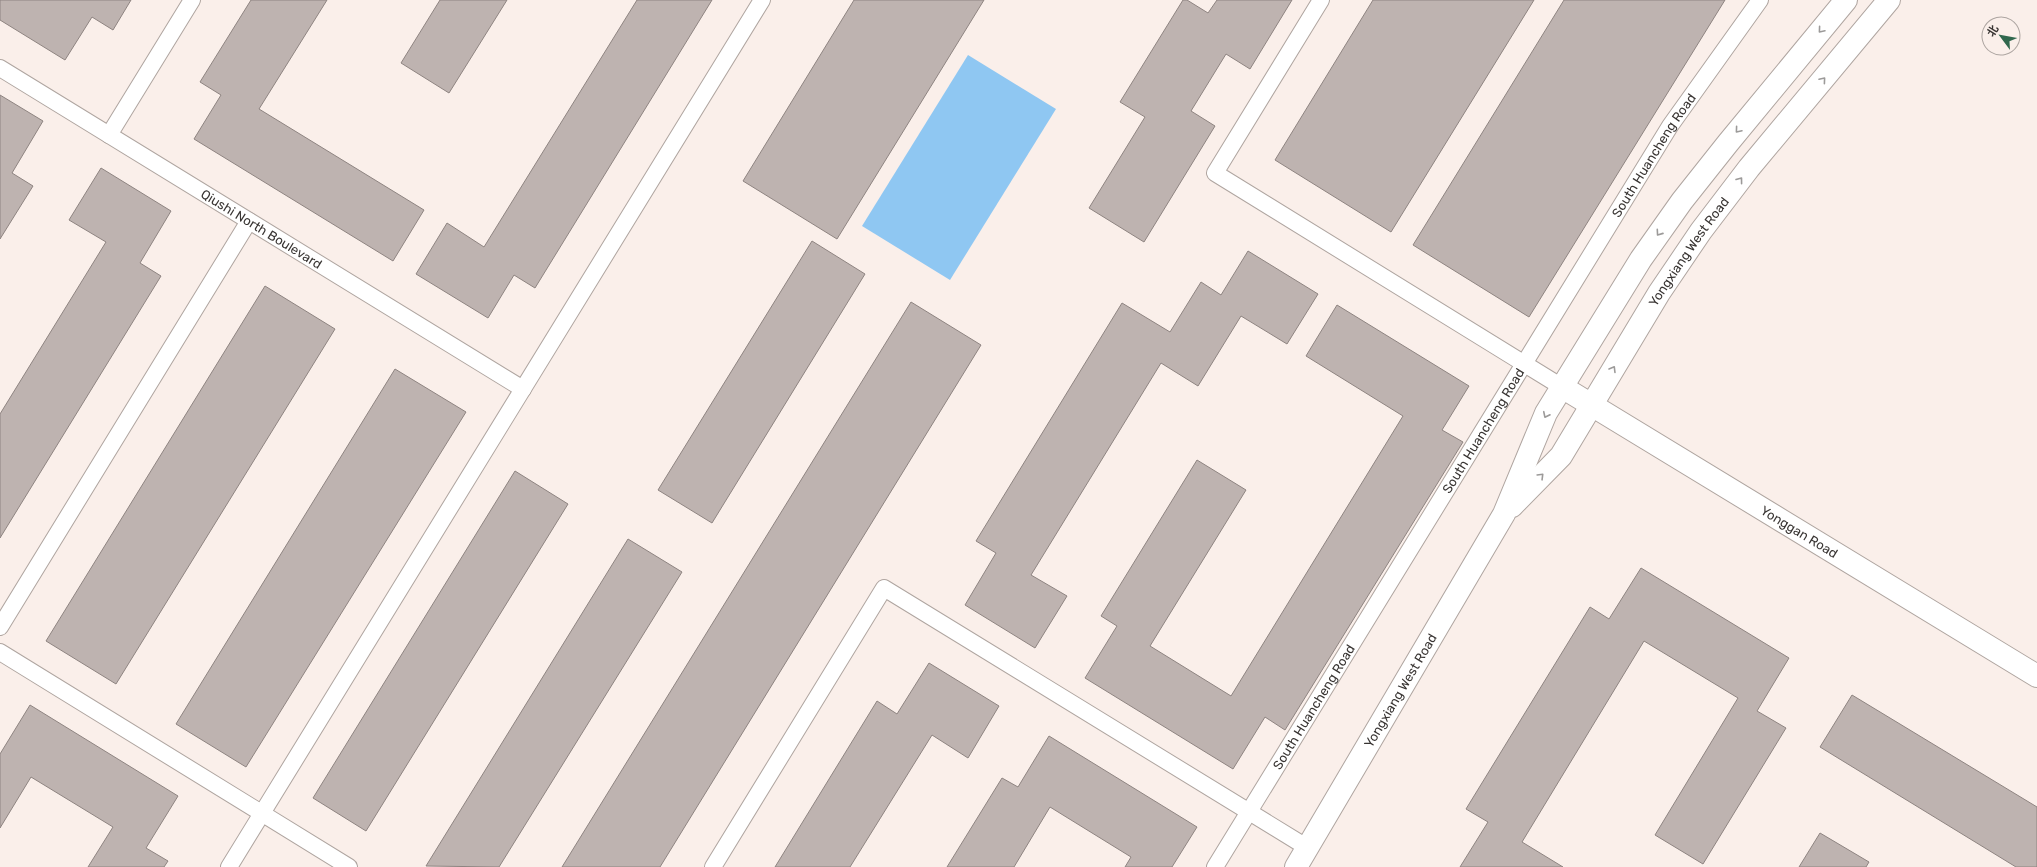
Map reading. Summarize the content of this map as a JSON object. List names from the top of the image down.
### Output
{
  "streets": {
    "main road": ["Yongxiang West Road", "Yonggan Road"],
    "lane": ["South Huancheng Road", "Qiushi North Boulevard"]
  },
  "crossings": [
    ["Yongxiang West Road", "Yonggan Road"]
  ],
  "north": "top left"
}
